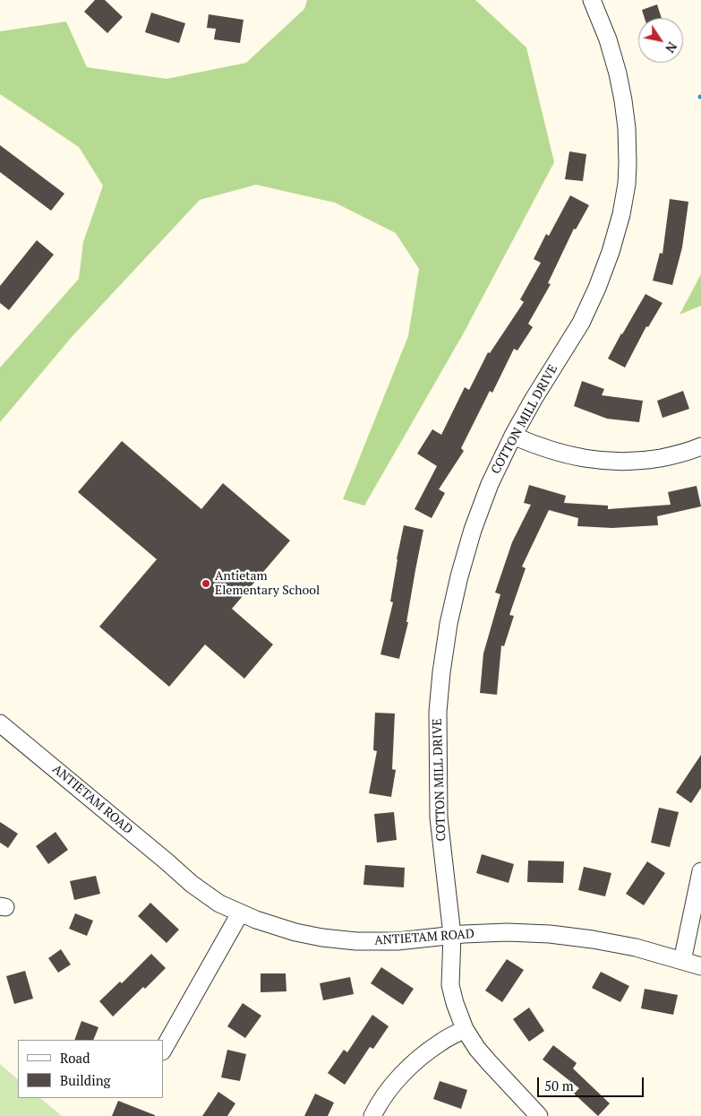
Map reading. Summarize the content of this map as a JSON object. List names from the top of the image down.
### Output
{
  "streets": {
    "street": ["COTTON MILL DRIVE", "ANTIETAM ROAD"]
  },
  "crossings": [
    ["COTTON MILL DRIVE", "ANTIETAM ROAD"]
  ],
  "places": ["Antietam Elementary School"],
  "legend": ["Road", "Building"],
  "scale_bar": "50 m",
  "north": "bottom right"
}
